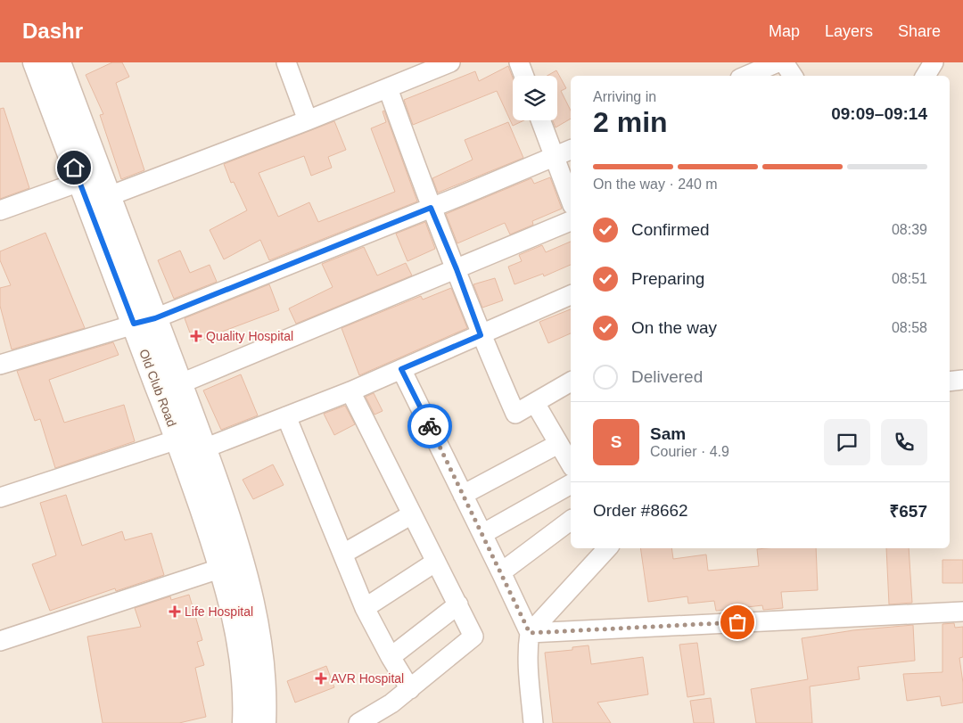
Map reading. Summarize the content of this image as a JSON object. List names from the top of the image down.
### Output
{
  "streets": {
    "street": ["Old Club Road"]
  },
  "places": {
    "health": ["Quality Hospital", "Life Hospital", "AVR Hospital"]
  },
  "page": {
    "header": "Dashr",
    "nav": ["Map", "Layers", "Share"],
    "heading": ["2 min", "Arriving in", "09:09–09:14"],
    "panel": [
      "Sam",
      "Courier · 4.9",
      "Order #8662",
      "₹657"
    ],
    "bar": "On the way · 240 m",
    "list": [
      ["Confirmed", "08:39"],
      ["Preparing", "08:51"],
      ["On the way", "08:58"],
      "Delivered"
    ],
    "round": "S"
  }
}
